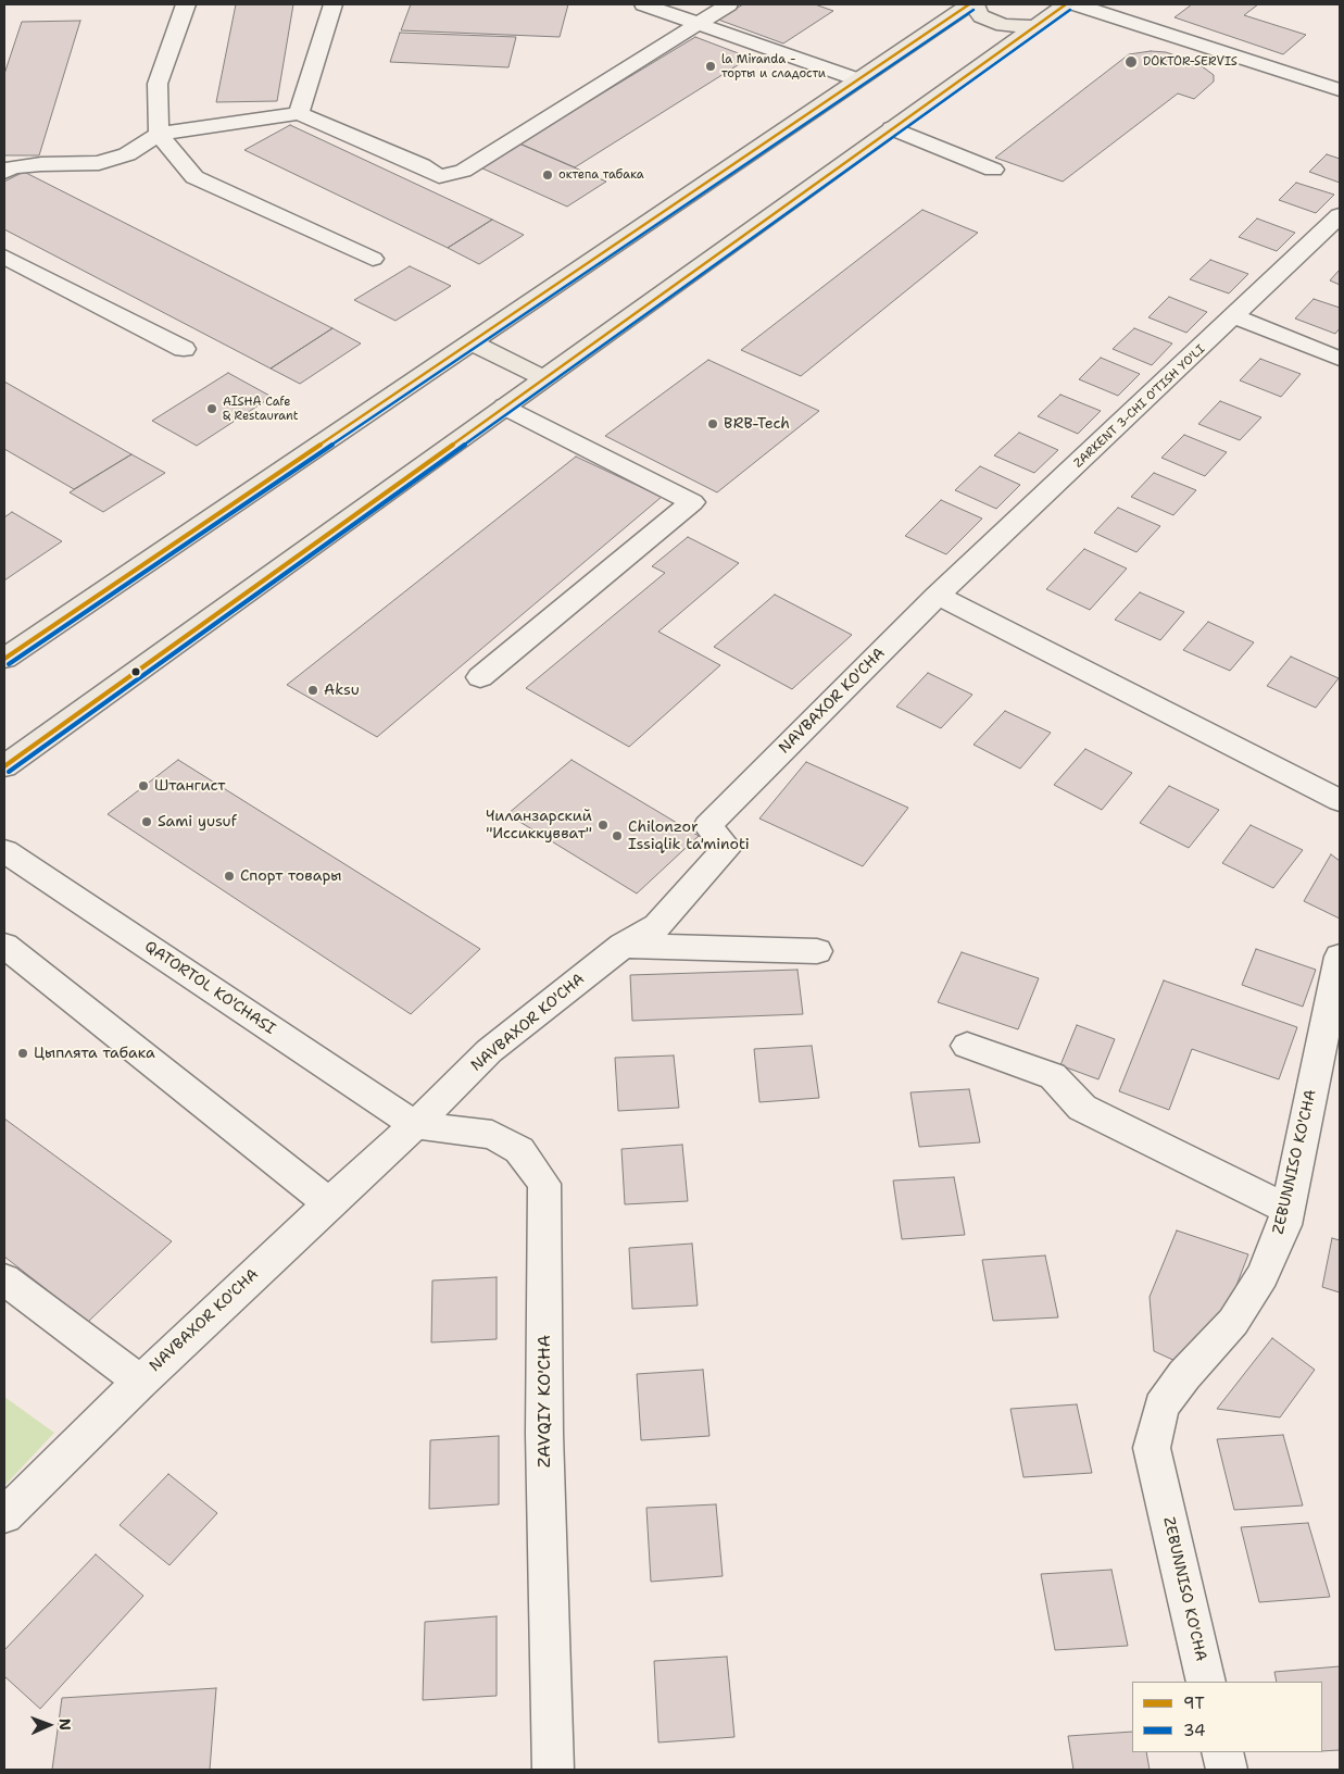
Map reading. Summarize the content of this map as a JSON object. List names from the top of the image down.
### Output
{
  "streets": {
    "street": [
      "ZARKENT 3-CHI O'TISH YO'LI",
      "NAVBAXOR KO'CHA",
      "QATORTOL KO'CHASI",
      "ZEBUNNISO KO'CHA",
      "ZAVQIY KO'CHA"
    ]
  },
  "crossings": [
    ["ZARKENT 3-CHI O'TISH YO'LI", "NAVBAXOR KO'CHA"],
    ["NAVBAXOR KO'CHA", "QATORTOL KO'CHASI"],
    ["NAVBAXOR KO'CHA", "ZAVQIY KO'CHA"],
    ["QATORTOL KO'CHASI", "ZAVQIY KO'CHA"]
  ],
  "places": [
    "DOKTOR-SERVIS",
    "la Miranda - торты и сладости",
    "октепа табака",
    "AISHA Cafe & Restaurant",
    "BRB-Tech",
    "Aksu",
    "Штангист",
    "Sami yusuf",
    "Чиланзарский \"Иссиккувват\"",
    "Chilonzor Issiqlik ta'minoti",
    "Спорт товары",
    "Цыплята табака"
  ],
  "lines": ["transit line 9Т", "transit line 34"],
  "legend": ["9Т", "34"],
  "north": "right"
}
